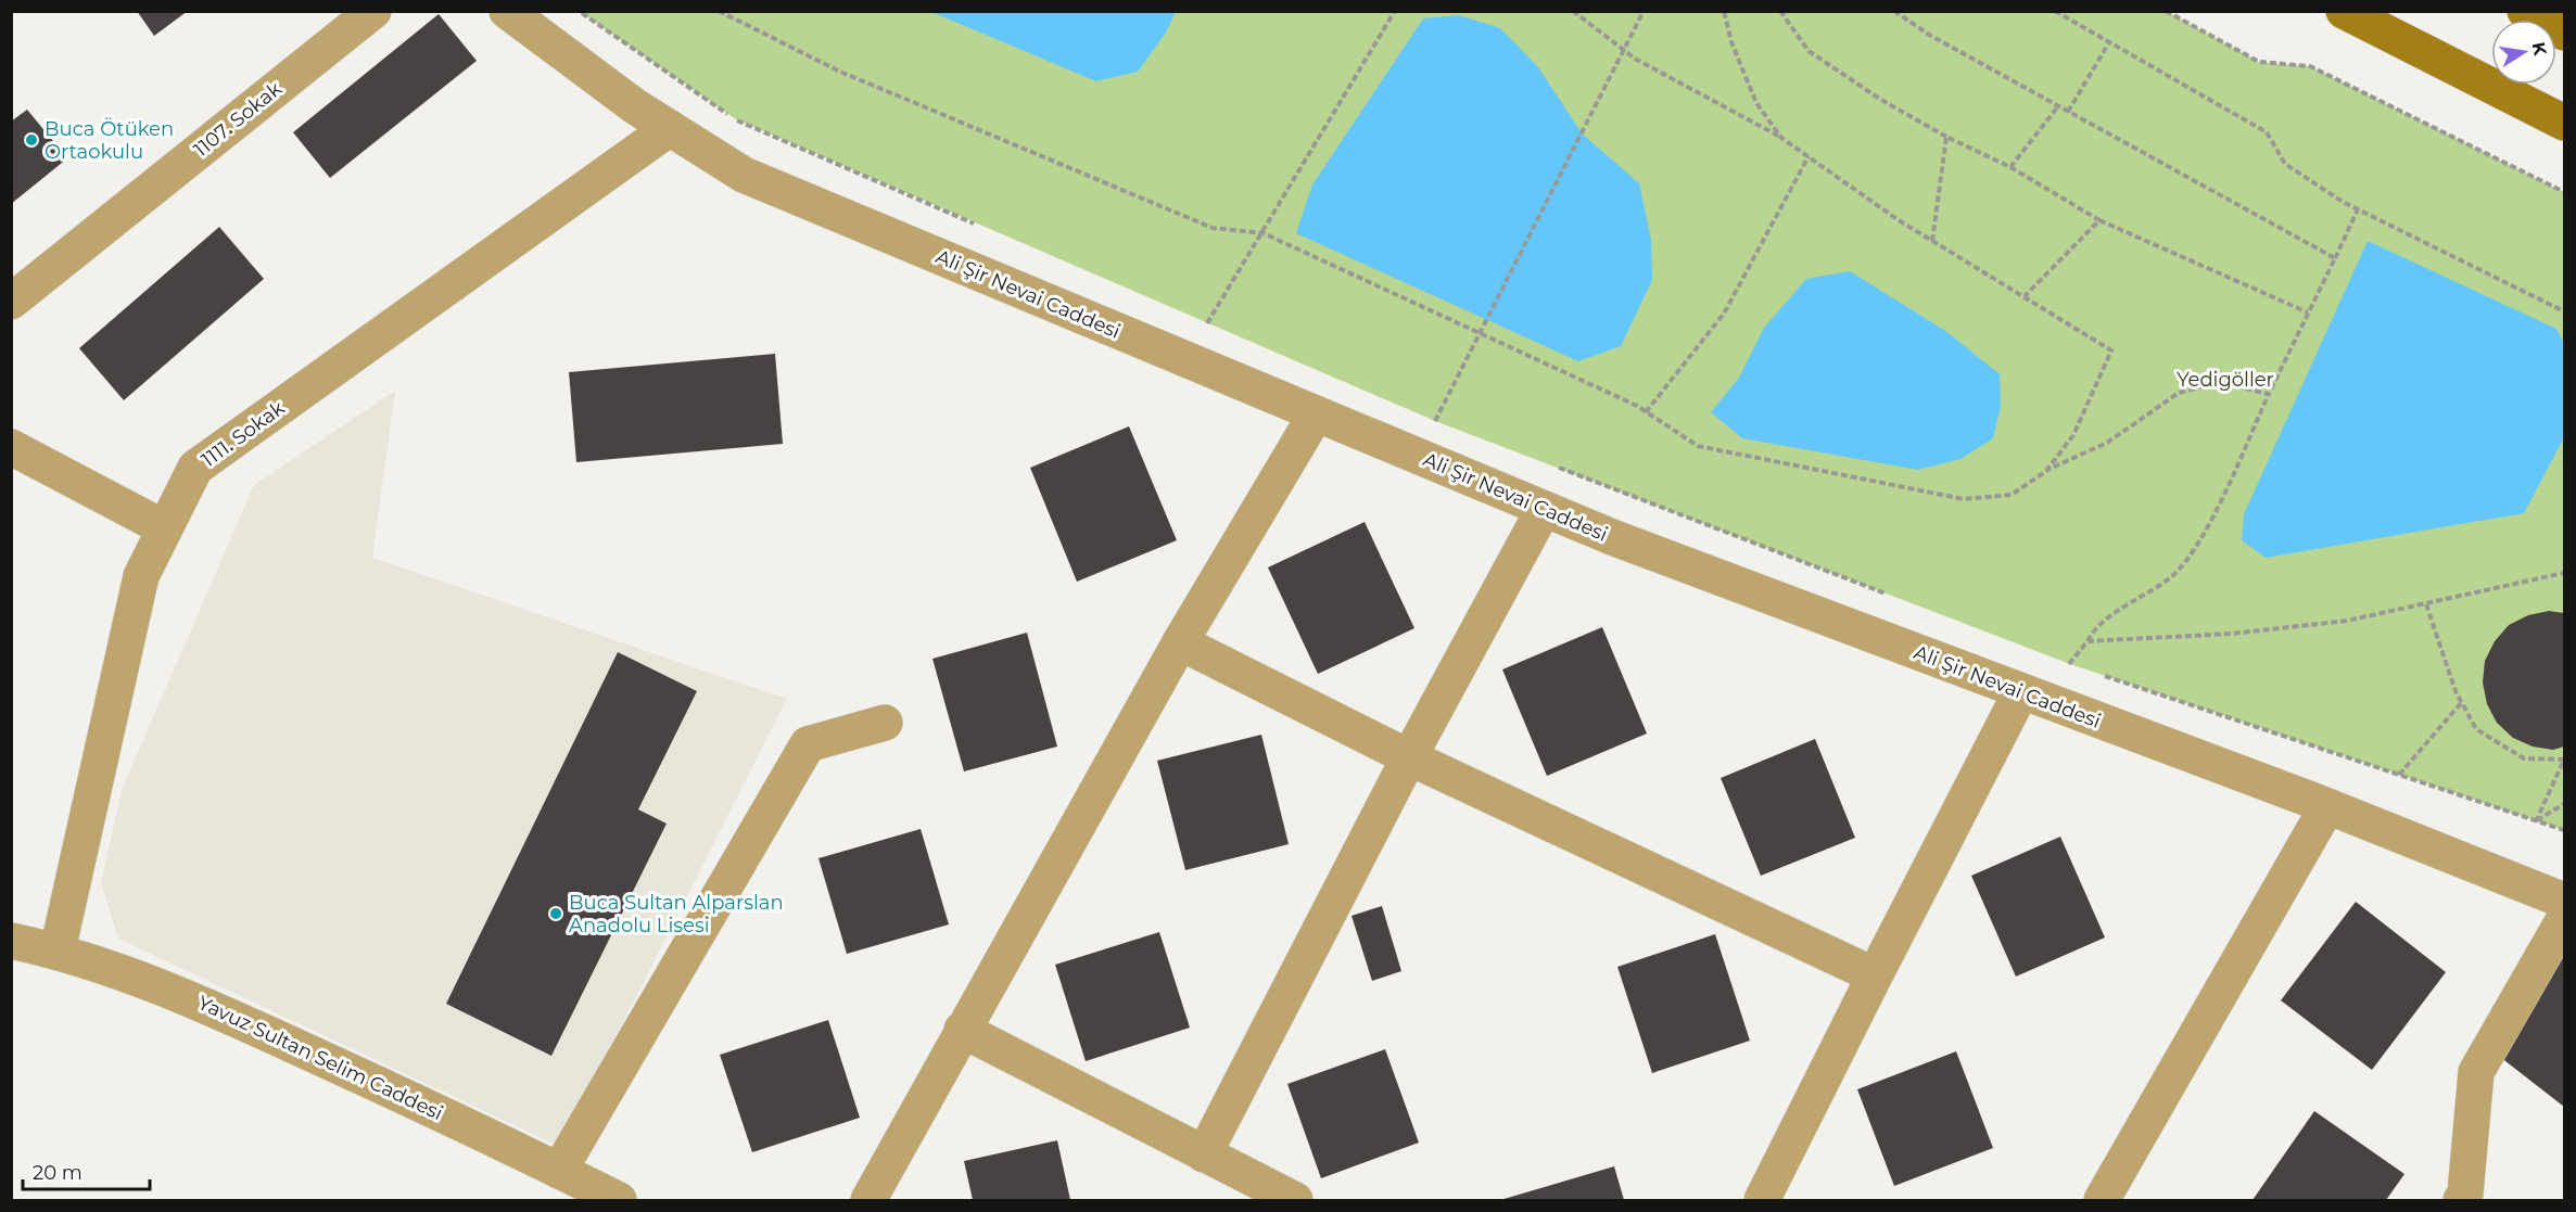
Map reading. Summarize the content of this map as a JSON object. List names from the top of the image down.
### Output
{
  "streets": {
    "street": [
      "1107. Sokak",
      "Ali Şir Nevai Caddesi",
      "1111. Sokak",
      "Yavuz Sultan Selim Caddesi"
    ]
  },
  "crossings": [
    ["Ali Şir Nevai Caddesi", "1111. Sokak"],
    ["1111. Sokak", "Yavuz Sultan Selim Caddesi"]
  ],
  "parks": ["Yedigöller"],
  "places": ["Buca Ötüken Ortaokulu", "Buca Sultan Alparslan Anadolu Lisesi"],
  "scale_bar": "20 m",
  "north": "right"
}
